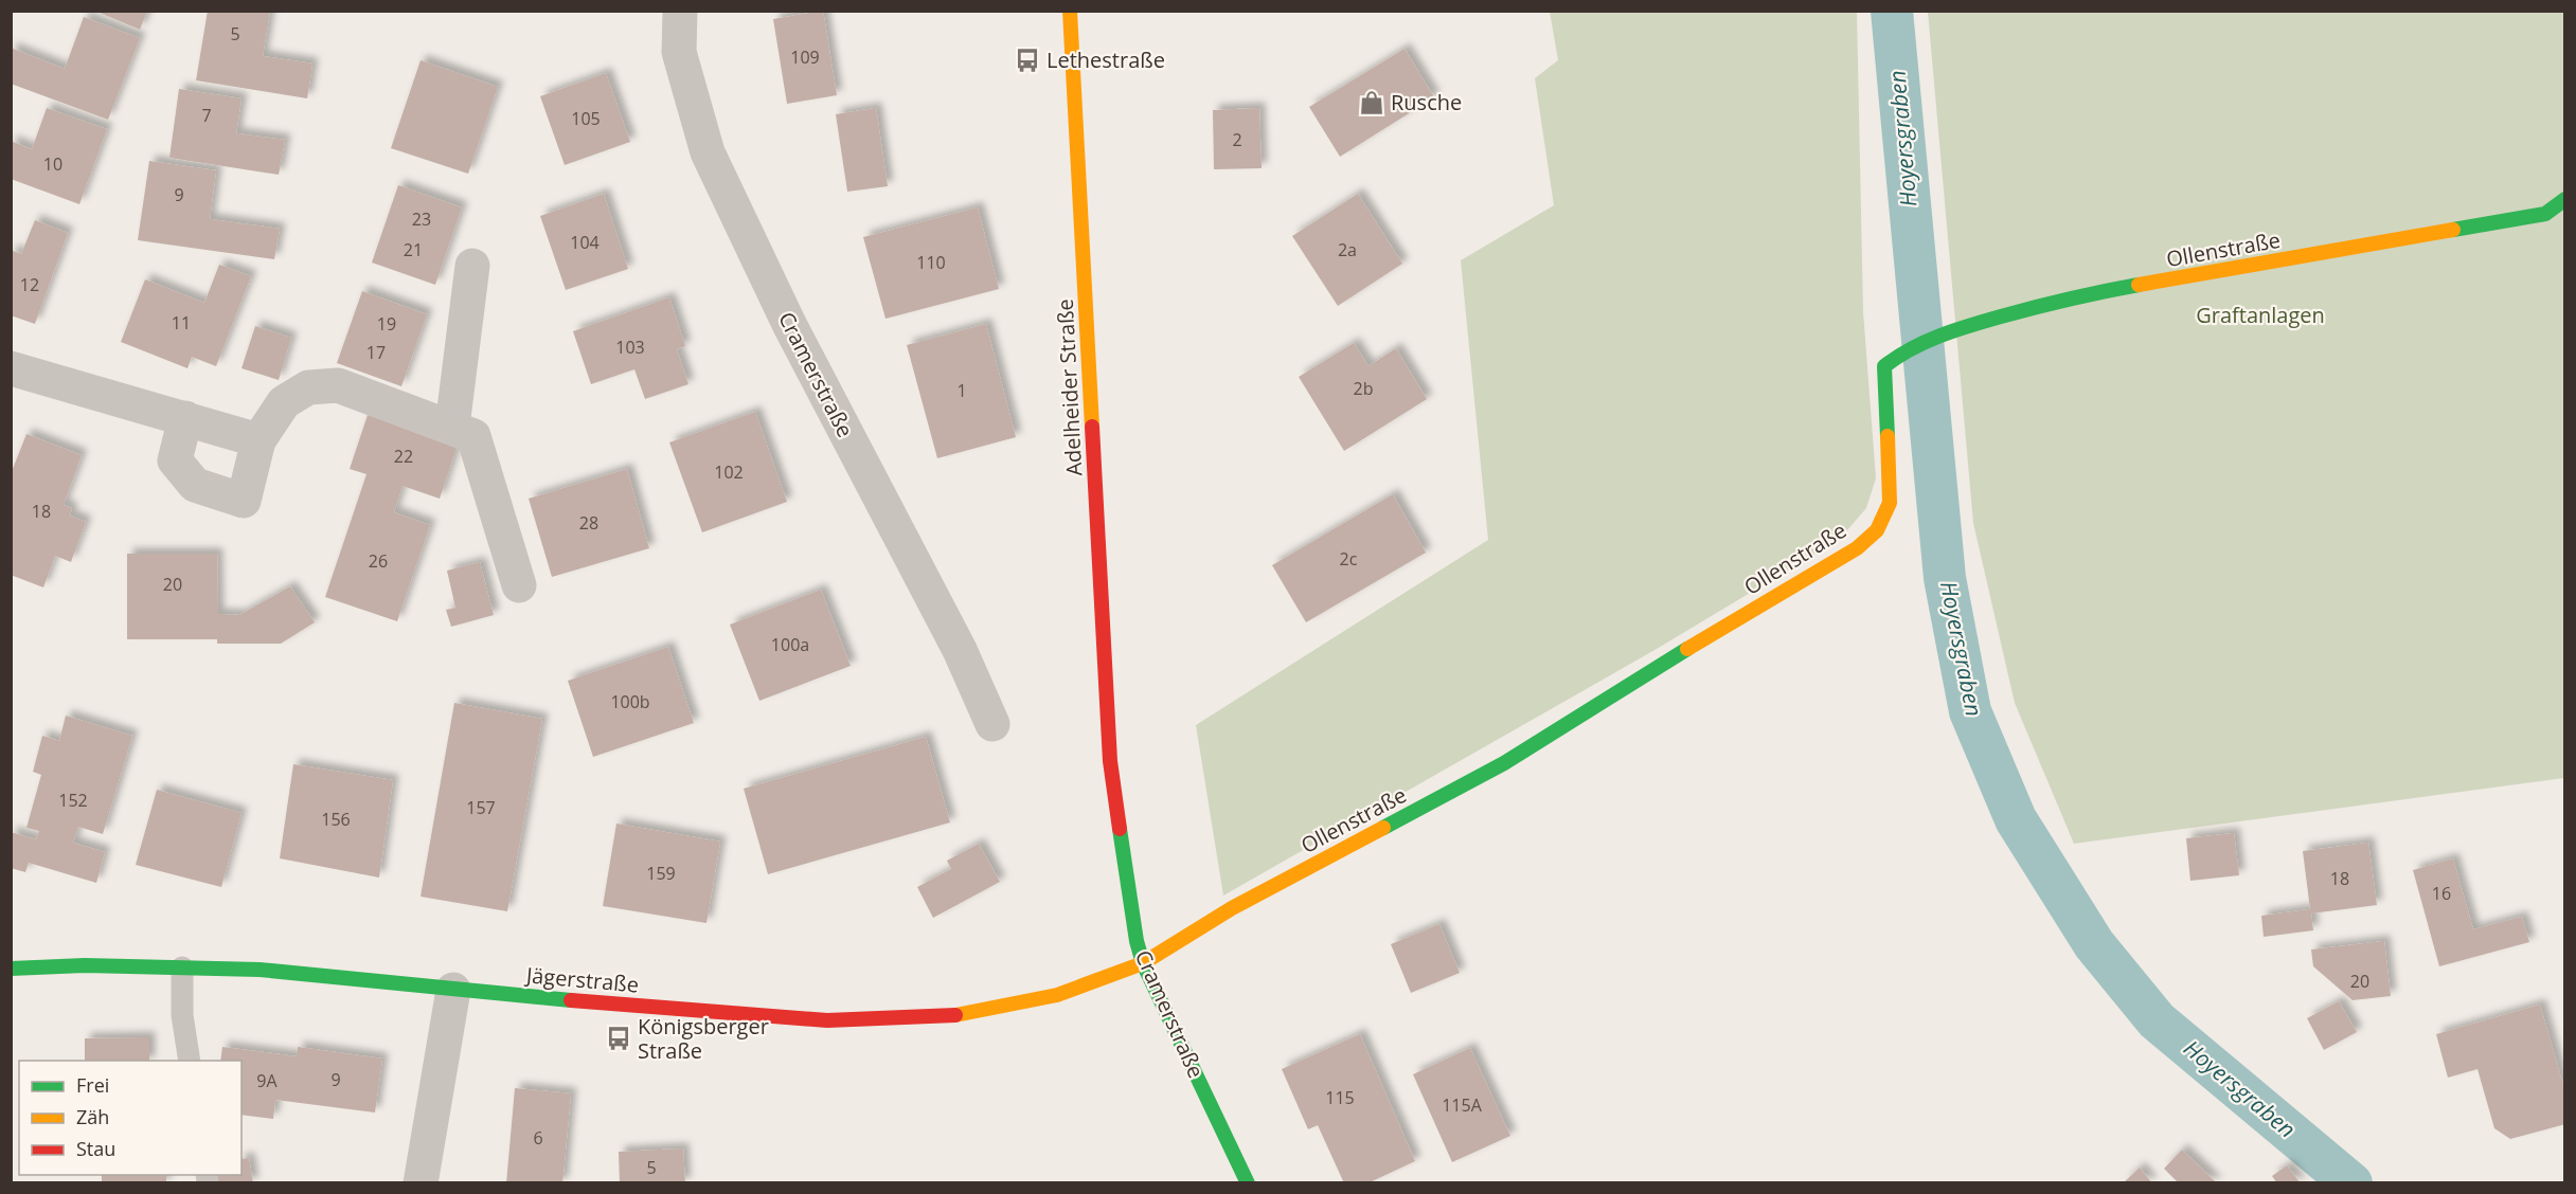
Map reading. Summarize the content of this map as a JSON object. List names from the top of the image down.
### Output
{
  "streets": {
    "street": [
      "Ollenstraße",
      "Cramerstraße",
      "Adelheider Straße",
      "Jägerstraße"
    ]
  },
  "crossings": [
    ["Ollenstraße", "Cramerstraße"],
    ["Ollenstraße", "Jägerstraße"],
    ["Cramerstraße", "Adelheider Straße"],
    ["Cramerstraße", "Jägerstraße"]
  ],
  "water": ["Hoyersgraben"],
  "parks": ["Graftanlagen"],
  "places": {
    "bus stop": ["Lethestraße", "Königsberger Straße"],
    "shop": ["Rusche"]
  },
  "house_numbers": [
    "5",
    "109",
    "7",
    "105",
    "2",
    "10",
    "9",
    "23",
    "104",
    "21",
    "2a",
    "110",
    "12",
    "11",
    "19",
    "103",
    "17",
    "2b",
    "1",
    "22",
    "102",
    "18",
    "28",
    "2c",
    "26",
    "20",
    "100a",
    "100b",
    "152",
    "157",
    "156",
    "159",
    "18",
    "16",
    "20",
    "9",
    "9A",
    "115",
    "115A",
    "6",
    "5"
  ],
  "legend": ["Frei", "Zäh", "Stau"]
}
